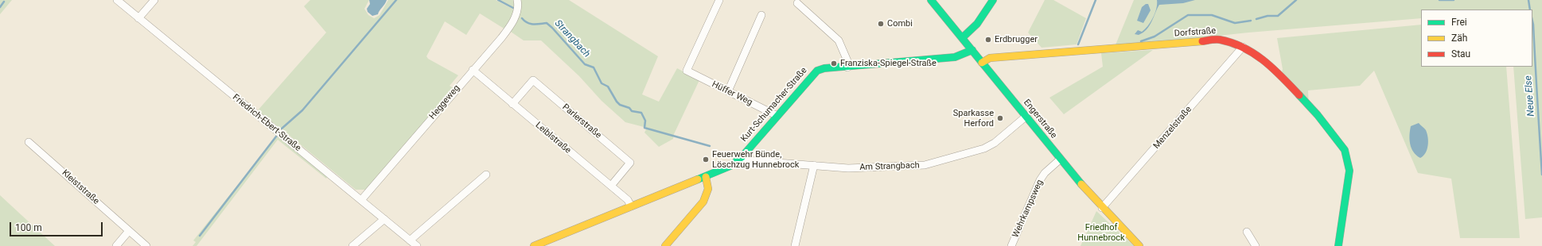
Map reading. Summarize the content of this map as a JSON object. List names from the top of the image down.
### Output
{
  "streets": {
    "street": [
      "Dorfstraße",
      "Hüffer Weg",
      "Heggeweg",
      "Kurt-Schumacher-Straße",
      "Engerstraße",
      "Parlerstraße",
      "Friedrich-Ebert-Straße",
      "Menzelstraße",
      "Leiblstraße",
      "Am Strangbach",
      "Kleiststraße",
      "Wehrkampsweg"
    ]
  },
  "crossings": [
    ["Dorfstraße", "Engerstraße"],
    ["Dorfstraße", "Menzelstraße"],
    ["Hüffer Weg", "Kurt-Schumacher-Straße"],
    ["Heggeweg", "Friedrich-Ebert-Straße"],
    ["Heggeweg", "Leiblstraße"],
    ["Kurt-Schumacher-Straße", "Engerstraße"],
    ["Kurt-Schumacher-Straße", "Leiblstraße"],
    ["Kurt-Schumacher-Straße", "Am Strangbach"],
    ["Engerstraße", "Menzelstraße"],
    ["Engerstraße", "Am Strangbach"],
    ["Engerstraße", "Wehrkampsweg"],
    ["Parlerstraße", "Leiblstraße"]
  ],
  "water": ["Strangbach", "Neue Else"],
  "parks": ["Friedhof Hunnebrock"],
  "places": [
    "Combi",
    "Erdbrugger",
    "Franziska-Spiegel-Straße",
    "Sparkasse Herford",
    "Feuerwehr Bünde, Löschzug Hunnebrock"
  ],
  "legend": ["Frei", "Zäh", "Stau"],
  "scale_bar": "100 m"
}
